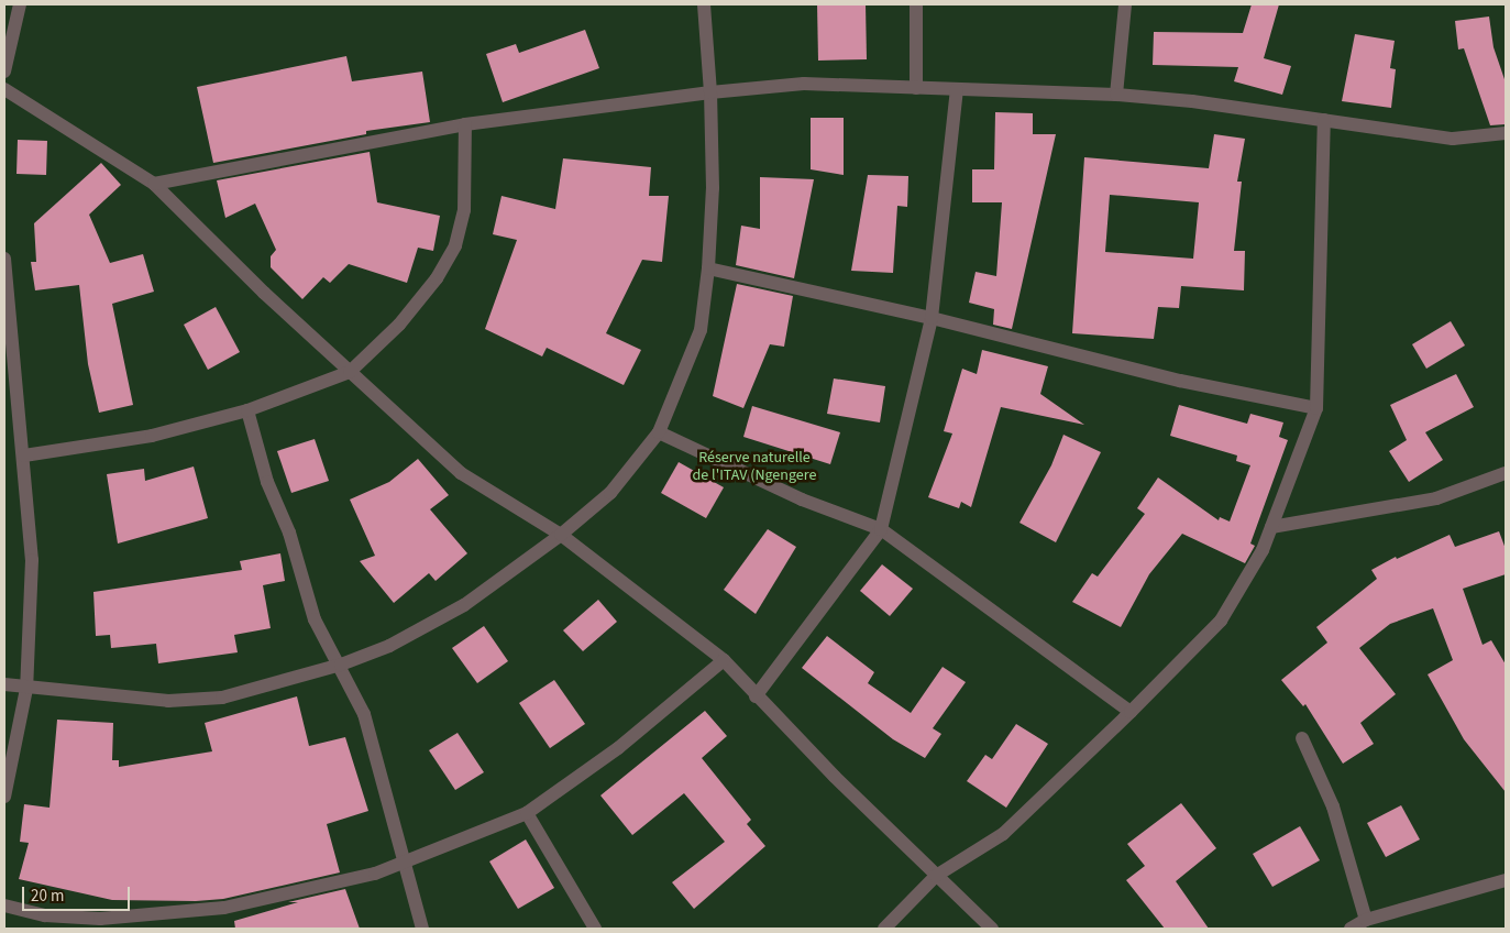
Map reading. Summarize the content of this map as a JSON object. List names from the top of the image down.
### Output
{
  "parks": ["Réserve naturelle de l'ITAV (Ngengere"],
  "scale_bar": "20 m"
}
